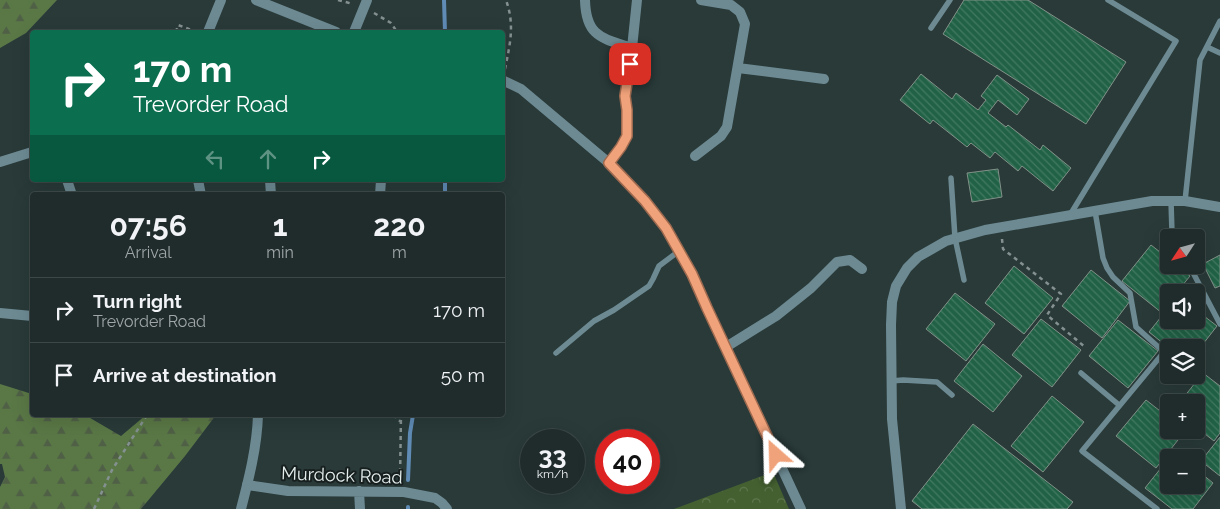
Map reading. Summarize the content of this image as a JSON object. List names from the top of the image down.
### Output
{
  "streets": {
    "street": ["Murdock Road"]
  },
  "north": "bottom left",
  "page": {
    "turn": ["170 m", "Trevorder Road"],
    "eta": [
      "07:56",
      "Arrival",
      "1",
      "min",
      "220",
      "m"
    ],
    "map_buttons": ["+", "−"],
    "list": [
      {
        "name": "Turn right",
        "note": "Trevorder Road",
        "value": "170 m"
      },
      {
        "name": "Arrive at destination",
        "value": "50 m"
      }
    ],
    "speed": "33 km/h",
    "limit": "40"
  }
}
